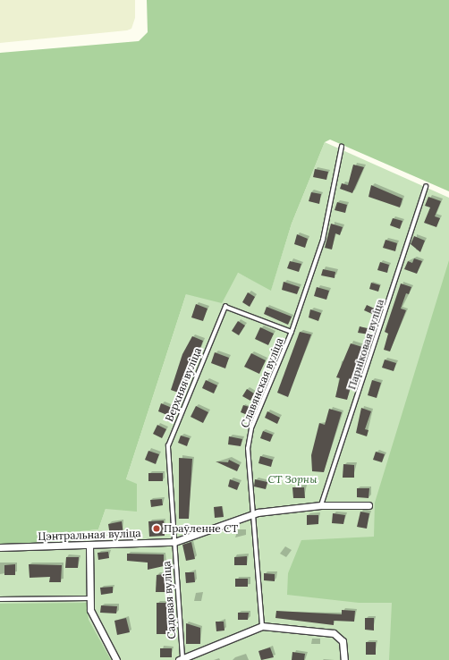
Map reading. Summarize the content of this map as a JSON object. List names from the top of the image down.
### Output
{
  "streets": {
    "street": ["Цэнтральная вуліца"],
    "lane": [
      "Парніковая вуліца",
      "Славянская вуліца",
      "Верхняя вуліца",
      "Садовая вуліца"
    ]
  },
  "crossings": [
    ["Парніковая вуліца", "Цэнтральная вуліца"],
    ["Славянская вуліца", "Верхняя вуліца"],
    ["Славянская вуліца", "Цэнтральная вуліца"],
    ["Верхняя вуліца", "Цэнтральная вуліца"],
    ["Верхняя вуліца", "Садовая вуліца"],
    ["Цэнтральная вуліца", "Садовая вуліца"]
  ],
  "parks": ["СТ Зорны"],
  "places": ["Праўленне СТ"]
}
